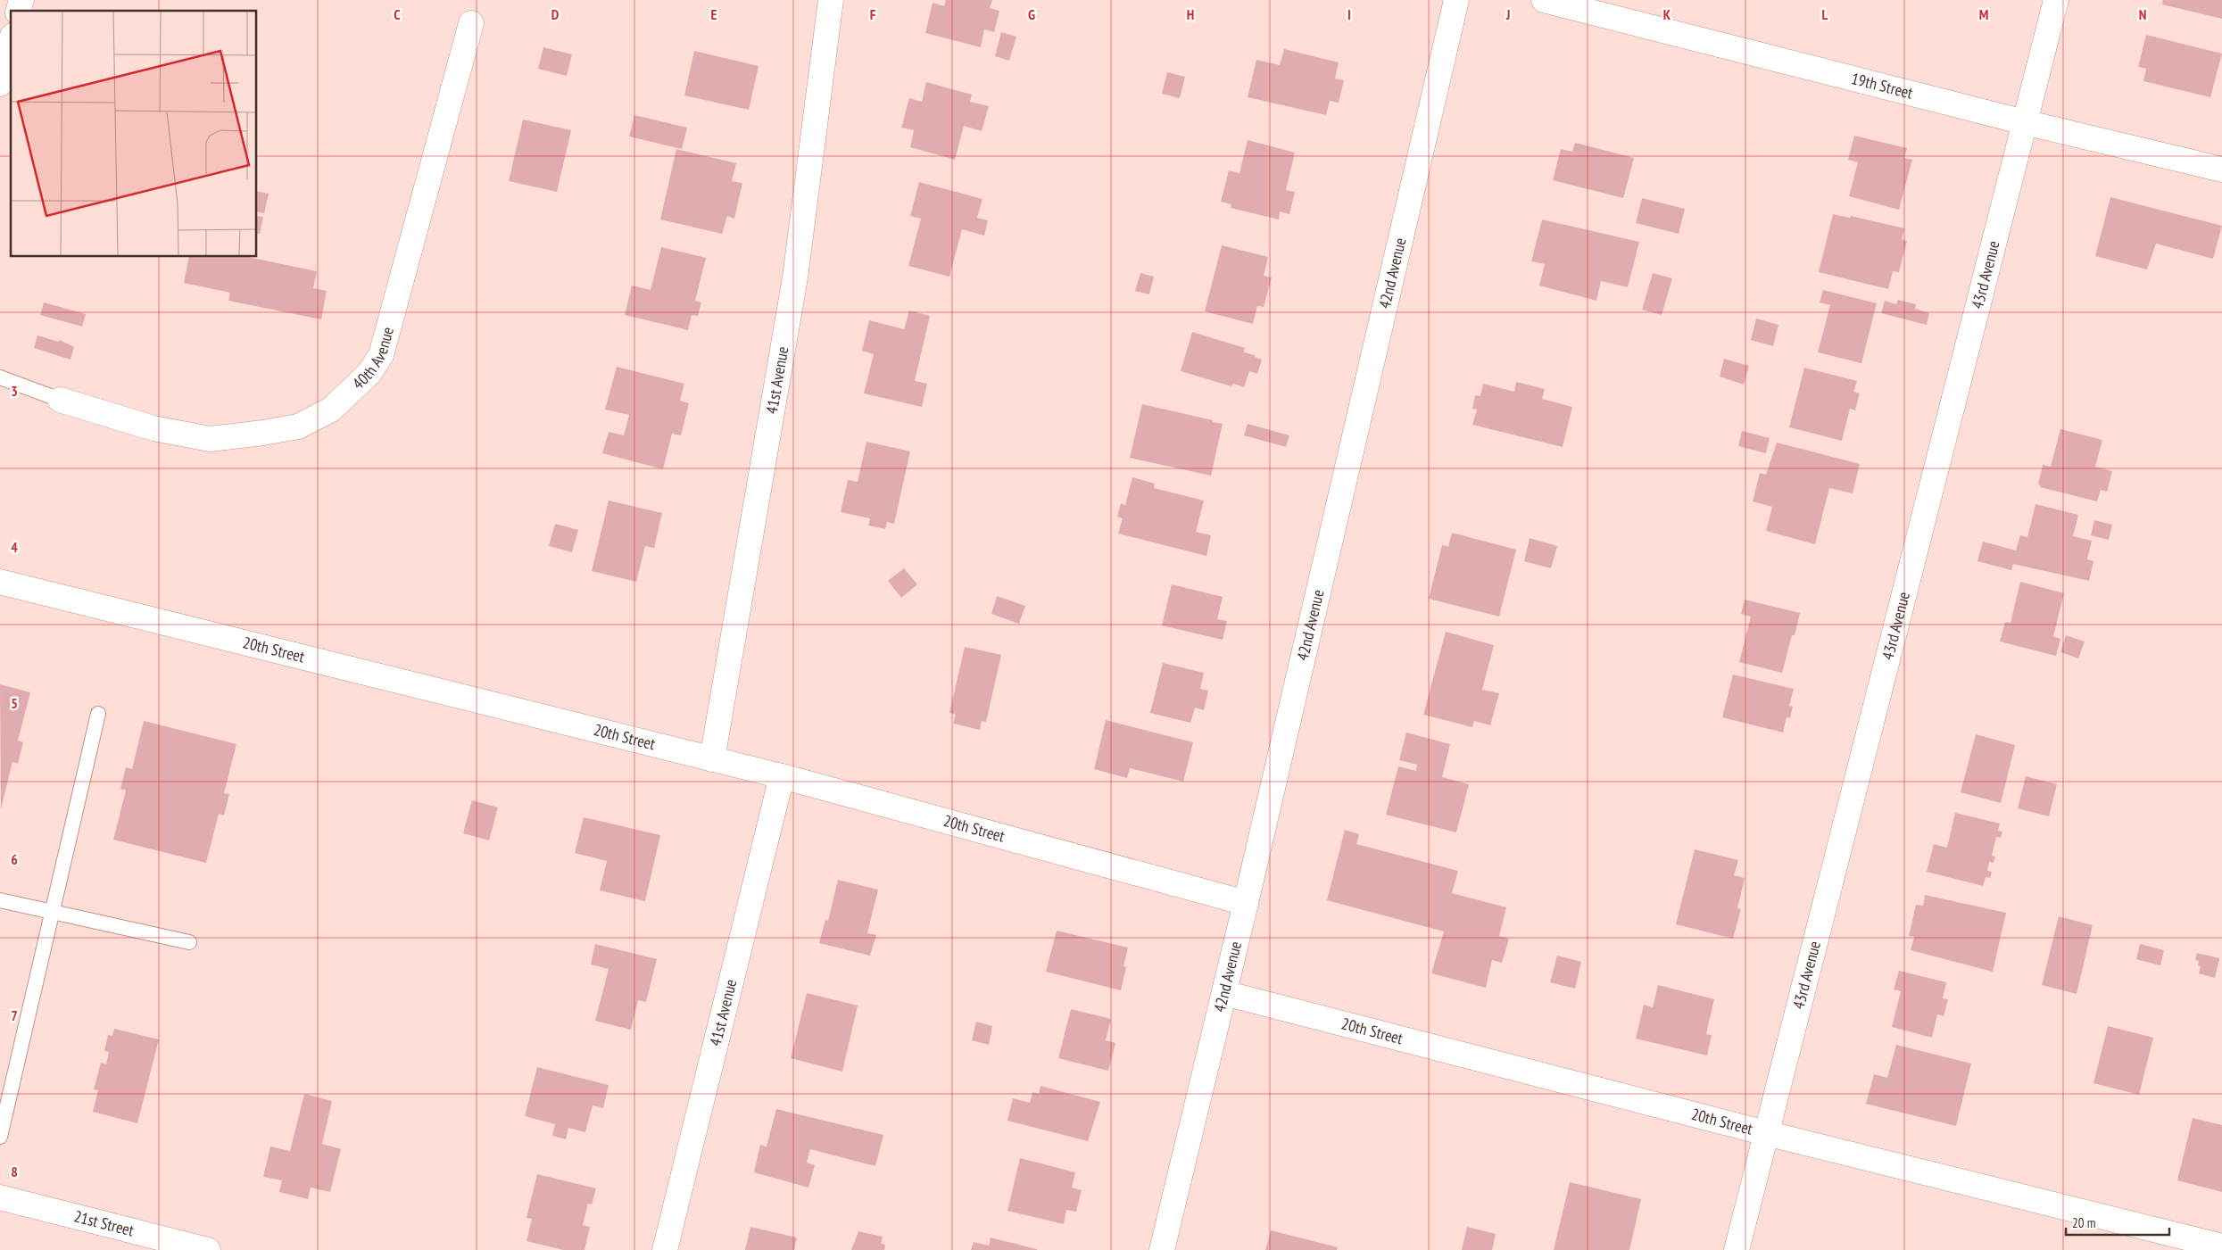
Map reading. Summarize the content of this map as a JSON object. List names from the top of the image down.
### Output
{
  "streets": {
    "street": [
      "19th Street",
      "42nd Avenue",
      "43rd Avenue",
      "40th Avenue",
      "41st Avenue",
      "20th Street",
      "21st Street"
    ]
  },
  "crossings": [
    ["19th Street", "43rd Avenue"],
    ["42nd Avenue", "20th Street"],
    ["43rd Avenue", "20th Street"],
    ["41st Avenue", "20th Street"]
  ],
  "scale_bar": "20 m",
  "grid": {
    "columns": [
      "C",
      "D",
      "E",
      "F",
      "G",
      "H",
      "I",
      "J",
      "K",
      "L",
      "M",
      "N"
    ],
    "rows": [
      "3",
      "4",
      "5",
      "6",
      "7",
      "8"
    ]
  }
}
